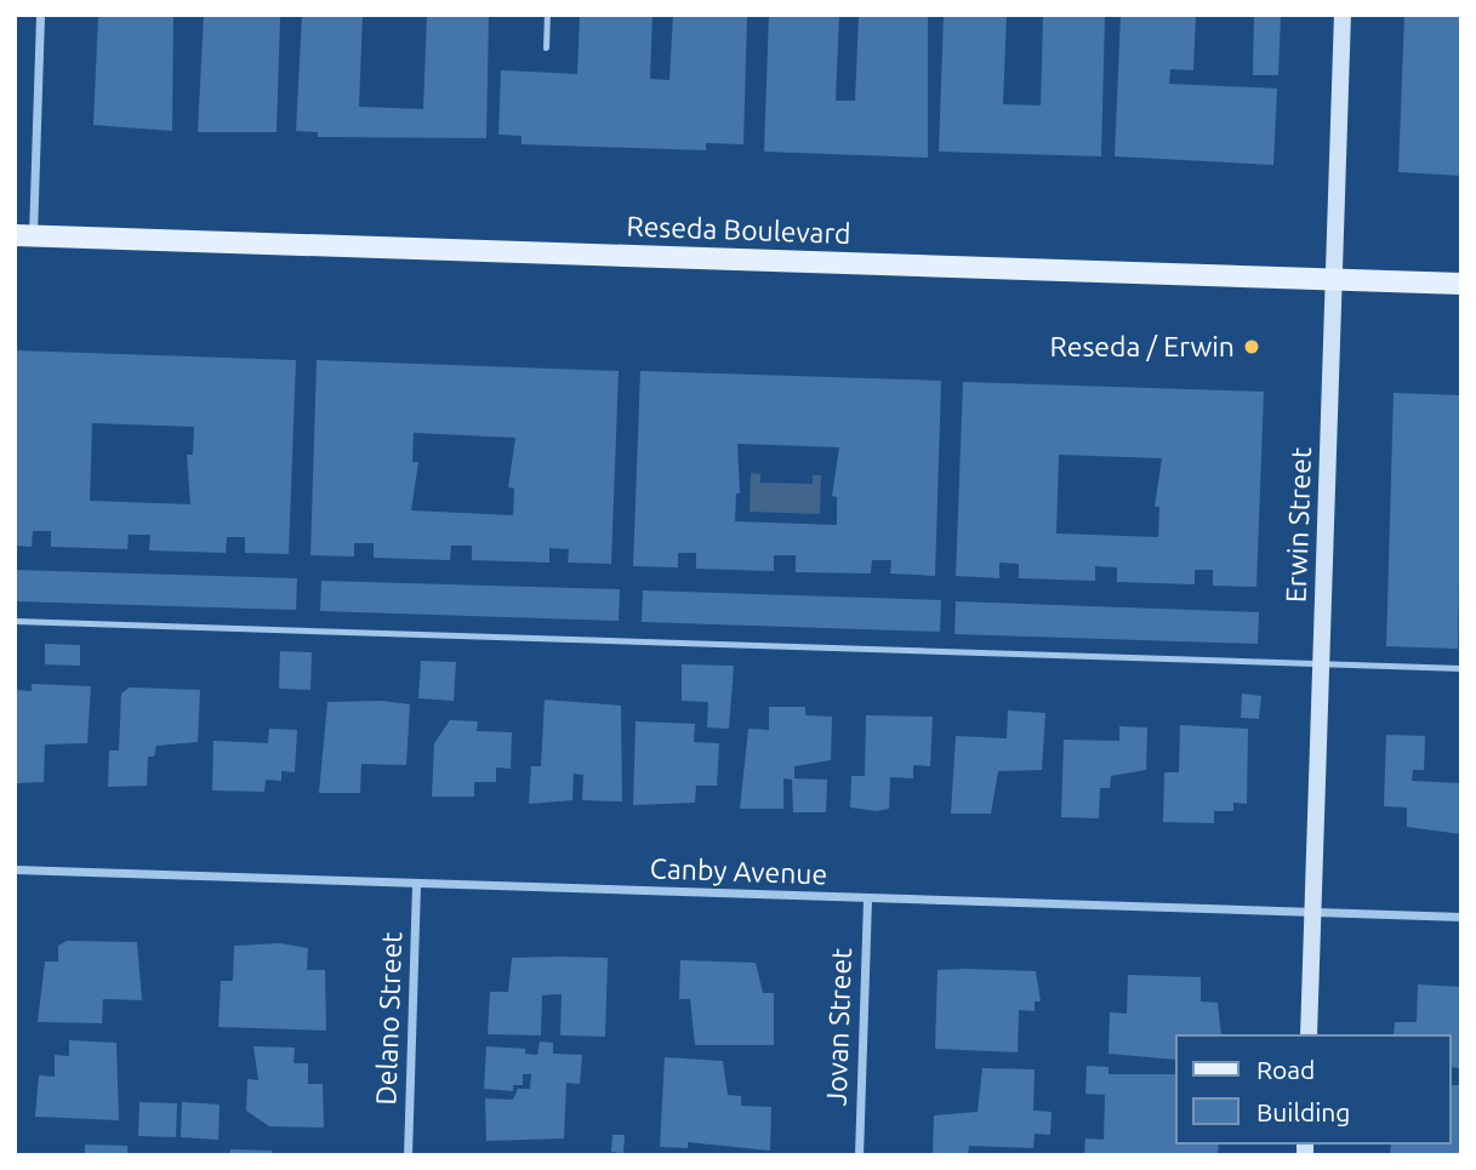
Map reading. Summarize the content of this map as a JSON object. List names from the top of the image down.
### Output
{
  "streets": {
    "main road": ["Reseda Boulevard"],
    "street": [
      "Erwin Street",
      "Canby Avenue",
      "Delano Street",
      "Jovan Street"
    ]
  },
  "crossings": [
    ["Reseda Boulevard", "Erwin Street"],
    ["Erwin Street", "Canby Avenue"],
    ["Canby Avenue", "Delano Street"],
    ["Canby Avenue", "Jovan Street"]
  ],
  "places": ["Reseda / Erwin"],
  "legend": ["Road", "Building"]
}
